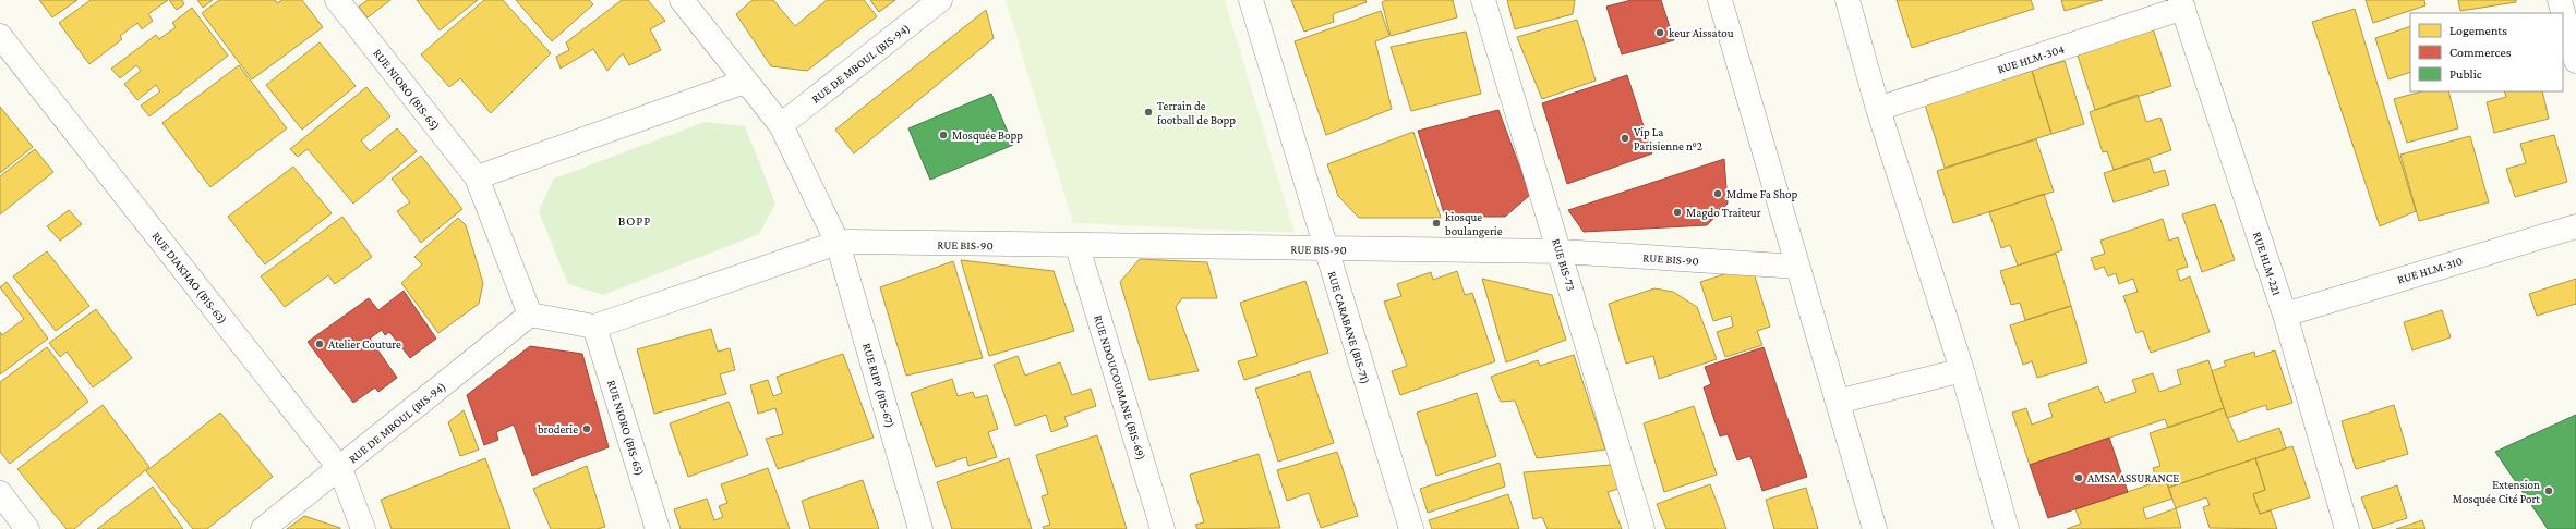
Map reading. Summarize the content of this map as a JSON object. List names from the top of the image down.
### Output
{
  "streets": {
    "street": [
      "RUE HLM-304",
      "RUE DE MBOUL (BIS-94)",
      "RUE NIORO (BIS-65)",
      "RUE BIS-90",
      "RUE HLM-221",
      "RUE BIS-73",
      "RUE HLM-310",
      "RUE DIAKHAO (BIS-63)",
      "RUE CARABANE (BIS-71)",
      "RUE RIPP (BIS-67)",
      "RUE NDOUCOUMANE (BIS-69)"
    ]
  },
  "crossings": [
    ["RUE HLM-304", "RUE HLM-221"],
    ["RUE DE MBOUL (BIS-94)", "RUE NIORO (BIS-65)"],
    ["RUE DE MBOUL (BIS-94)", "RUE DIAKHAO (BIS-63)"],
    ["RUE DE MBOUL (BIS-94)", "RUE RIPP (BIS-67)"],
    ["RUE BIS-90", "RUE BIS-73"],
    ["RUE BIS-90", "RUE CARABANE (BIS-71)"],
    ["RUE BIS-90", "RUE RIPP (BIS-67)"],
    ["RUE BIS-90", "RUE NDOUCOUMANE (BIS-69)"],
    ["RUE HLM-221", "RUE HLM-310"]
  ],
  "districts": ["BOPP"],
  "places": [
    "keur Aissatou",
    "Terrain de football de Bopp",
    "Mosquée Bopp",
    "Vip La Parisienne n°2",
    "Mdme Fa Shop",
    "Magdo Traiteur",
    "kiosque boulangerie",
    "Atelier Couture",
    "broderie",
    "AMSA ASSURANCE",
    "Extension Mosquée Cité Port"
  ],
  "legend": ["Logements", "Commerces", "Public"]
}
